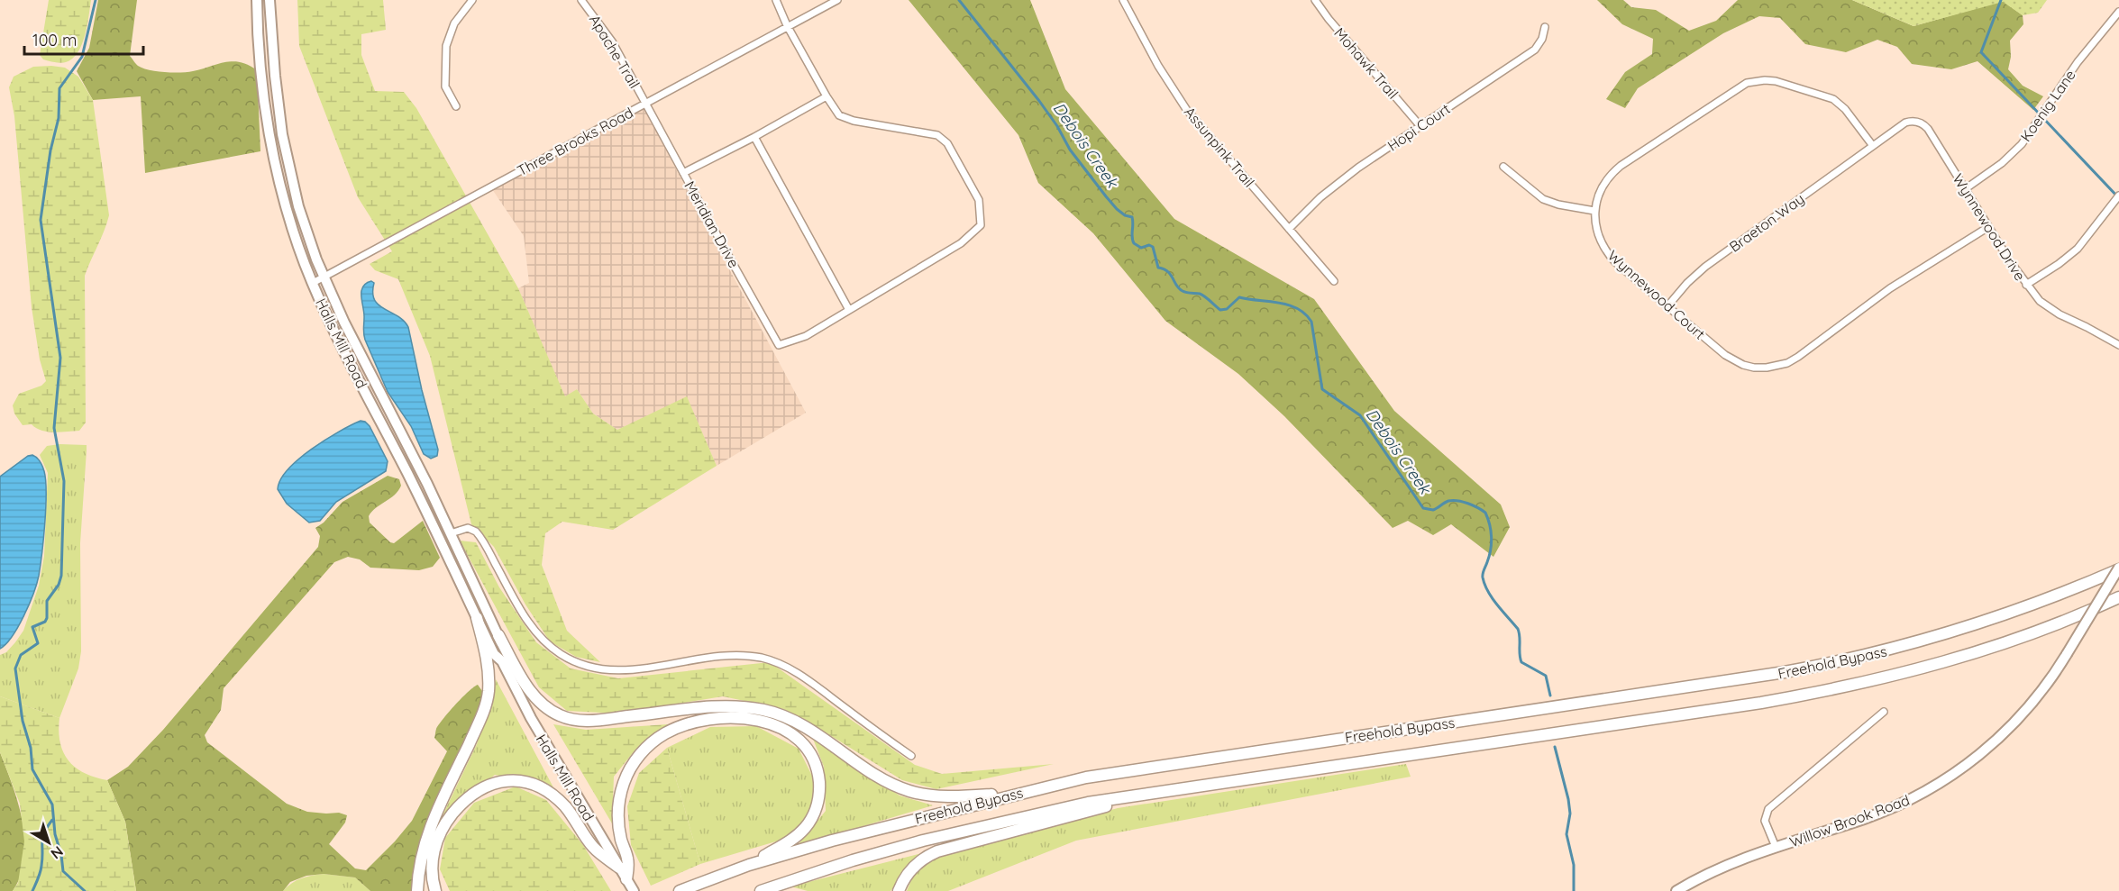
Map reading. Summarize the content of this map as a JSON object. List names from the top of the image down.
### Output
{
  "streets": {
    "highway": ["Freehold Bypass"],
    "main road": ["Halls Mill Road", "Willow Brook Road"],
    "street": [
      "Apache Trail",
      "Mohawk Trail",
      "Koenig Lane",
      "Hopi Court",
      "Three Brooks Road",
      "Assunpink Trail",
      "Braeton Way",
      "Meridian Drive",
      "Wynnewood Drive",
      "Wynnewood Court"
    ]
  },
  "crossings": [
    ["Apache Trail", "Three Brooks Road"],
    ["Apache Trail", "Meridian Drive"],
    ["Mohawk Trail", "Hopi Court"],
    ["Koenig Lane", "Wynnewood Drive"],
    ["Hopi Court", "Assunpink Trail"],
    ["Three Brooks Road", "Meridian Drive"],
    ["Three Brooks Road", "Halls Mill Road"],
    ["Braeton Way", "Wynnewood Drive"],
    ["Braeton Way", "Wynnewood Court"],
    ["Wynnewood Drive", "Wynnewood Court"],
    ["Freehold Bypass", "Willow Brook Road"]
  ],
  "water": ["Debois Creek"],
  "scale_bar": "100 m",
  "north": "bottom right"
}
